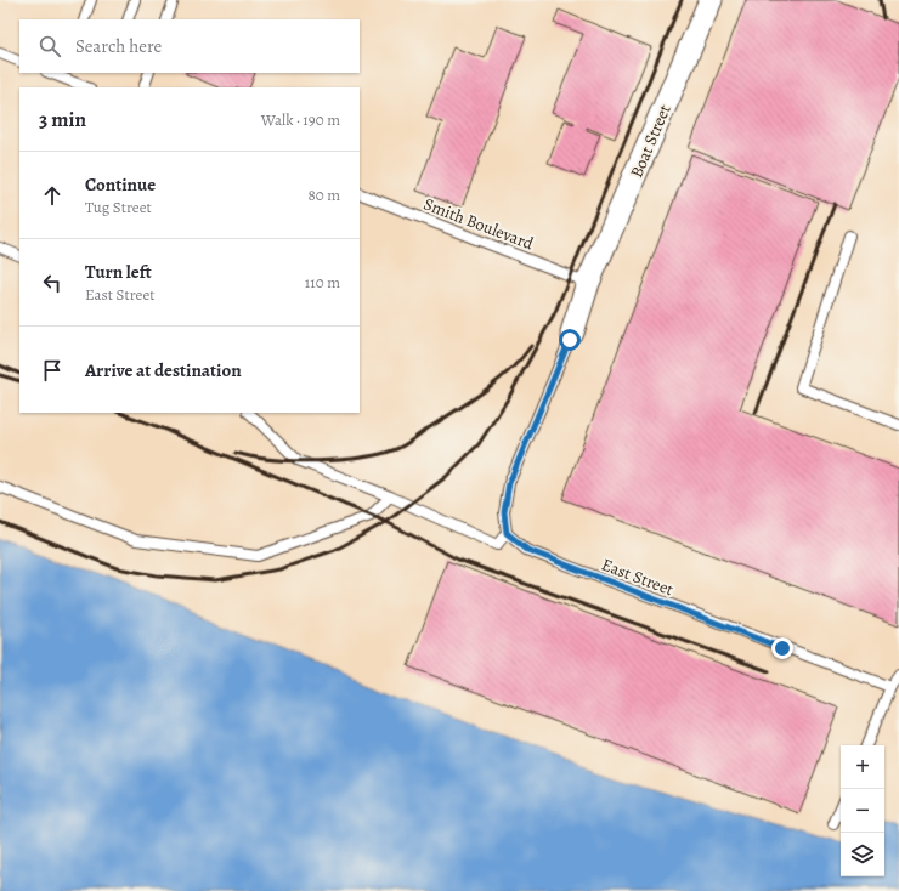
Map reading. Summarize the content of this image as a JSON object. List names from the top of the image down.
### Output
{
  "streets": {
    "street": ["Boat Street"],
    "lane": ["Smith Boulevard", "East Street"]
  },
  "crossings": [
    ["Boat Street", "Smith Boulevard"]
  ],
  "page": {
    "search": "Search here",
    "heading": ["3 min", "Walk · 190 m"],
    "list": [
      ["Continue", "Tug Street", "80 m"],
      ["Turn left", "East Street", "110 m"],
      "Arrive at destination"
    ],
    "map_buttons": ["+", "−"]
  }
}
